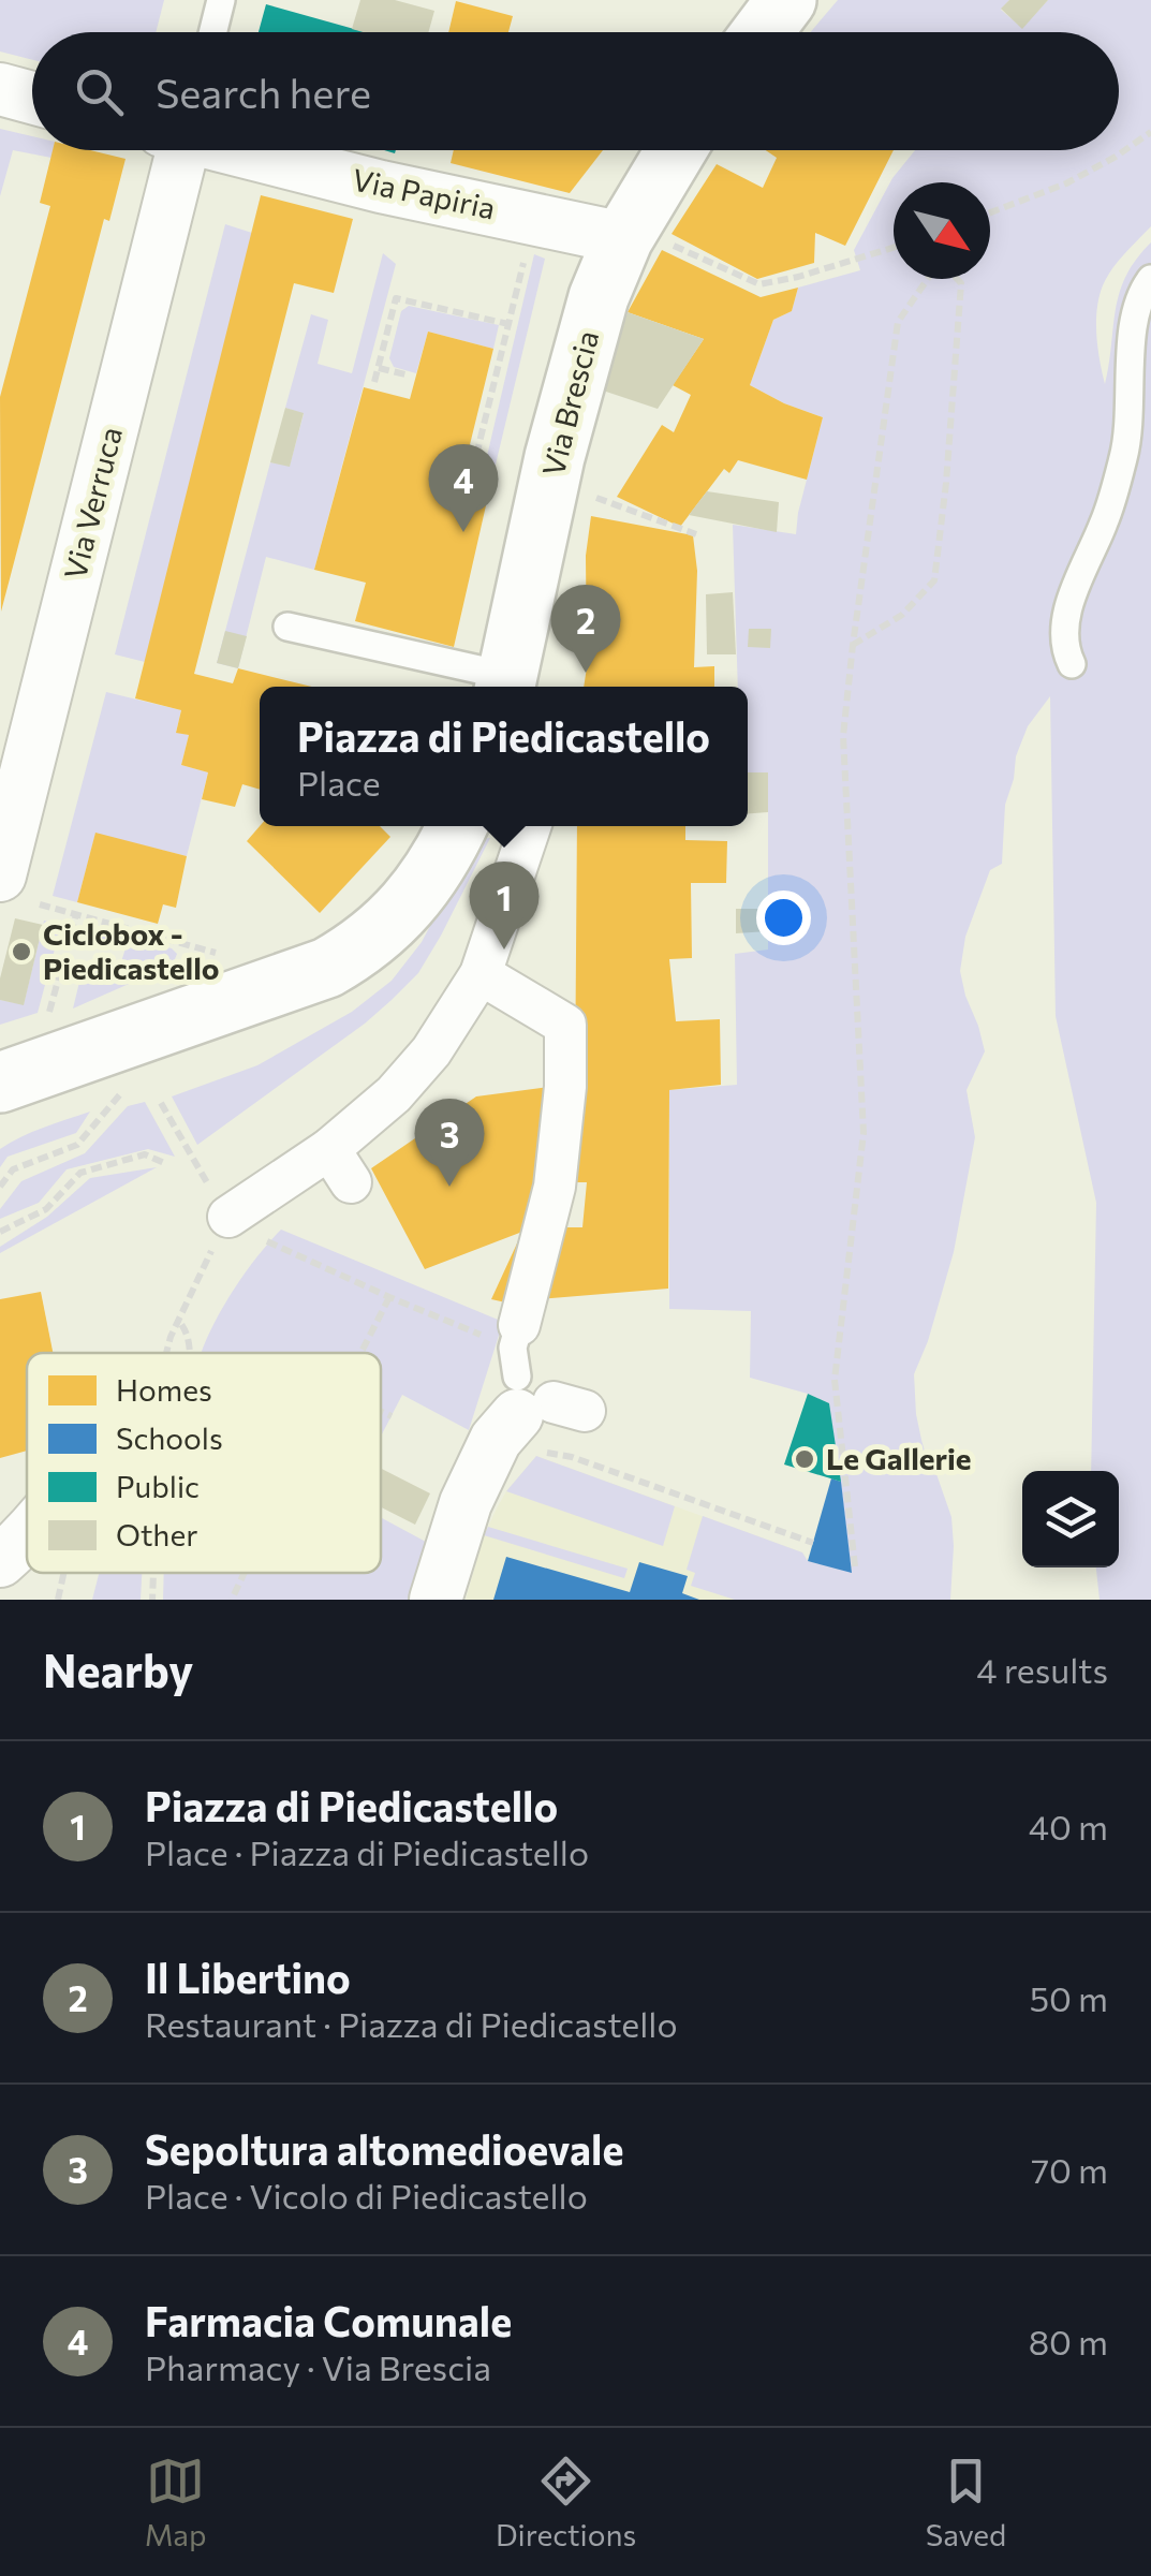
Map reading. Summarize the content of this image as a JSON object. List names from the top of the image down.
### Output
{
  "streets": {
    "street": ["Via Papiria", "Via Brescia", "Via Verruca"]
  },
  "crossings": [
    ["Via Papiria", "Via Brescia"]
  ],
  "places": ["Ciclobox - Piedicastello", "Le Gallerie"],
  "legend": [
    "Homes",
    "Schools",
    "Public",
    "Other"
  ],
  "north": "bottom right",
  "page": {
    "search": "Search here",
    "pins": [
      "4",
      "2",
      "1",
      "3"
    ],
    "popup": ["Piazza di Piedicastello", "Place"],
    "heading": ["Nearby", "4 results"],
    "list": [
      {
        "mark": "1",
        "name": "Piazza di Piedicastello",
        "note": "Place · Piazza di Piedicastello",
        "value": "40 m"
      },
      {
        "mark": "2",
        "name": "Il Libertino",
        "note": "Restaurant · Piazza di Piedicastello",
        "value": "50 m"
      },
      {
        "mark": "3",
        "name": "Sepoltura altomedioevale",
        "note": "Place · Vicolo di Piedicastello",
        "value": "70 m"
      },
      {
        "mark": "4",
        "name": "Farmacia Comunale",
        "note": "Pharmacy · Via Brescia",
        "value": "80 m"
      }
    ],
    "nav": ["Map", "Directions", "Saved"]
  }
}
